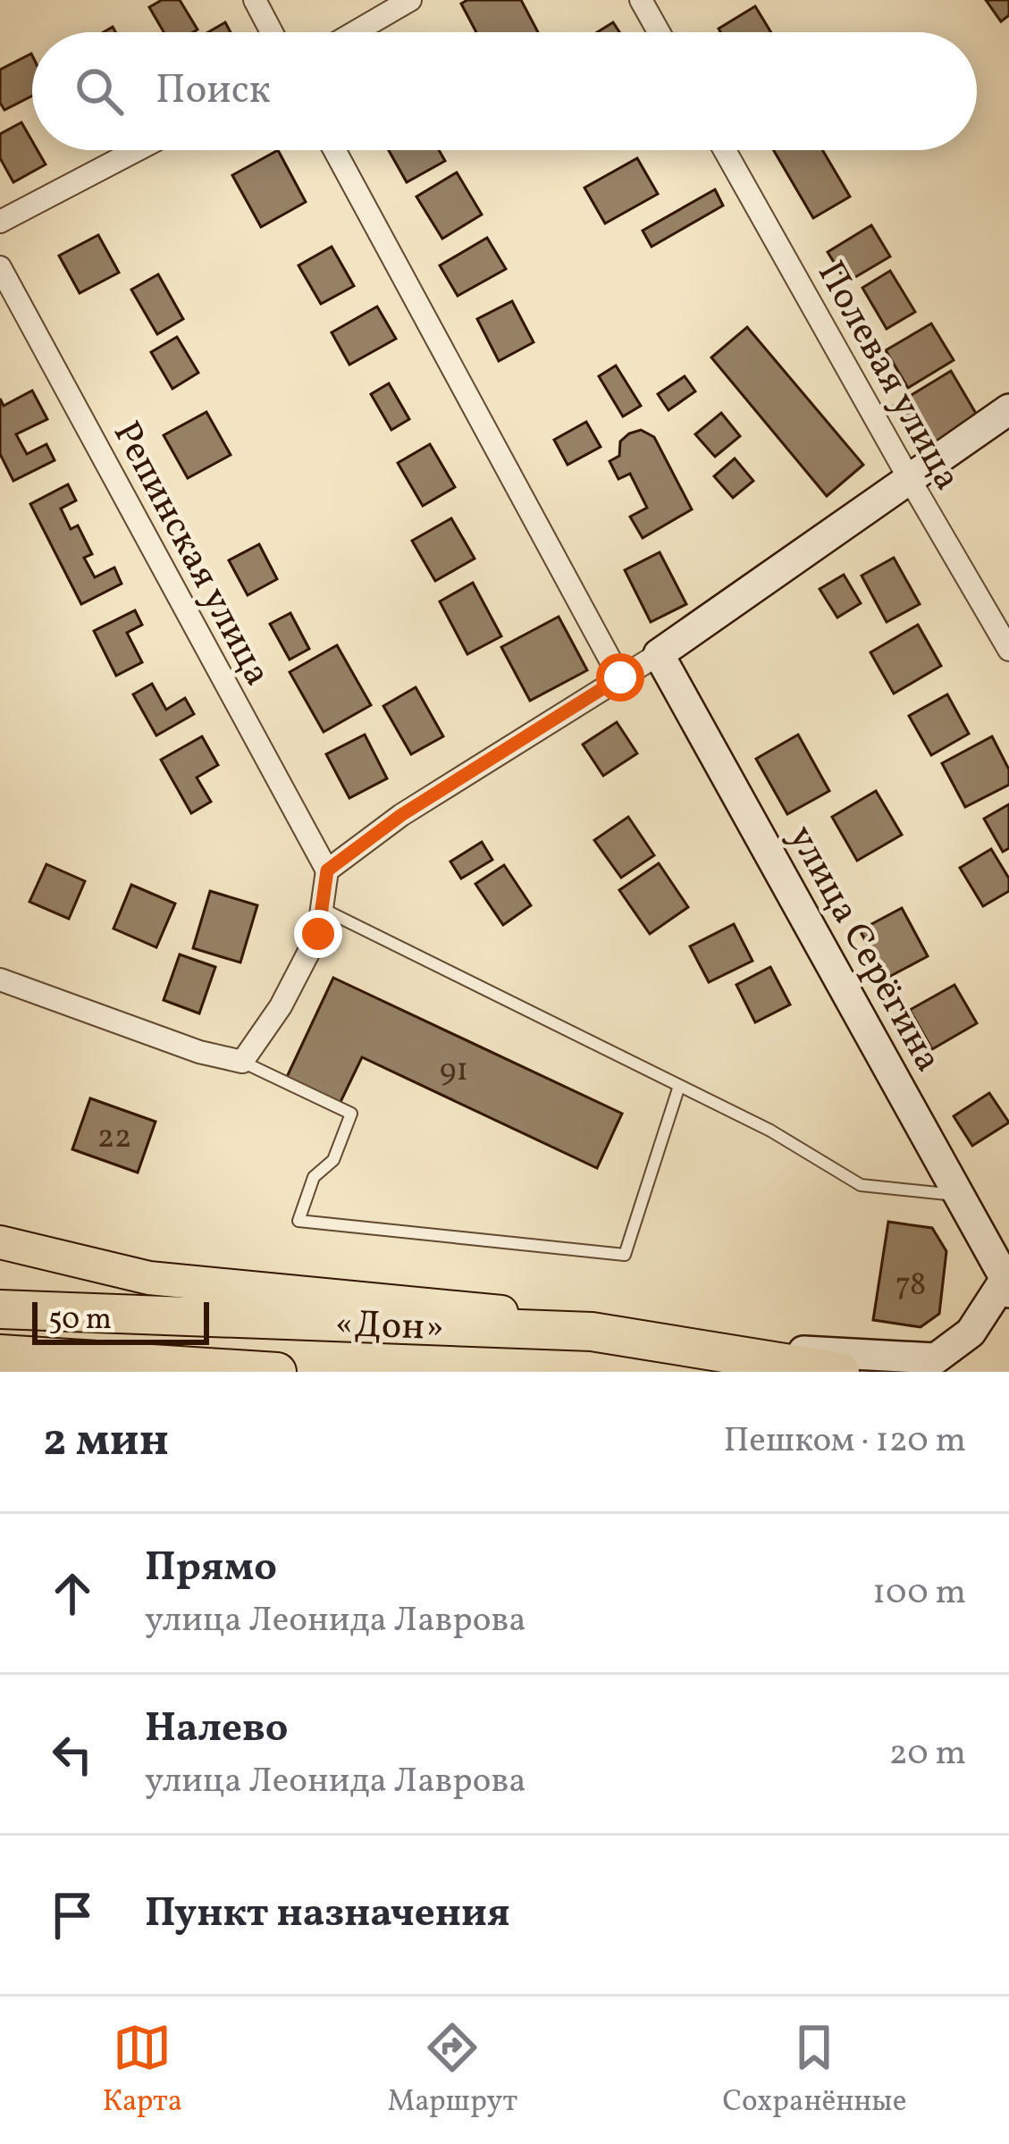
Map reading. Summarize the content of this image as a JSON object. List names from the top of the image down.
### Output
{
  "streets": {
    "highway": ["«Дон»"],
    "street": ["Полевая улица", "Репинская улица", "улица Серёгина"]
  },
  "house_numbers": ["91", "22", "78"],
  "scale_bar": "50 m",
  "page": {
    "search": "Поиск",
    "scale": "50 m",
    "heading": ["2 мин", "Пешком · 120 m"],
    "list": [
      ["Прямо", "улица Леонида Лаврова", "100 m"],
      ["Налево", "улица Леонида Лаврова", "20 m"],
      "Пункт назначения"
    ],
    "nav": ["Карта", "Маршрут", "Сохранённые"]
  }
}
